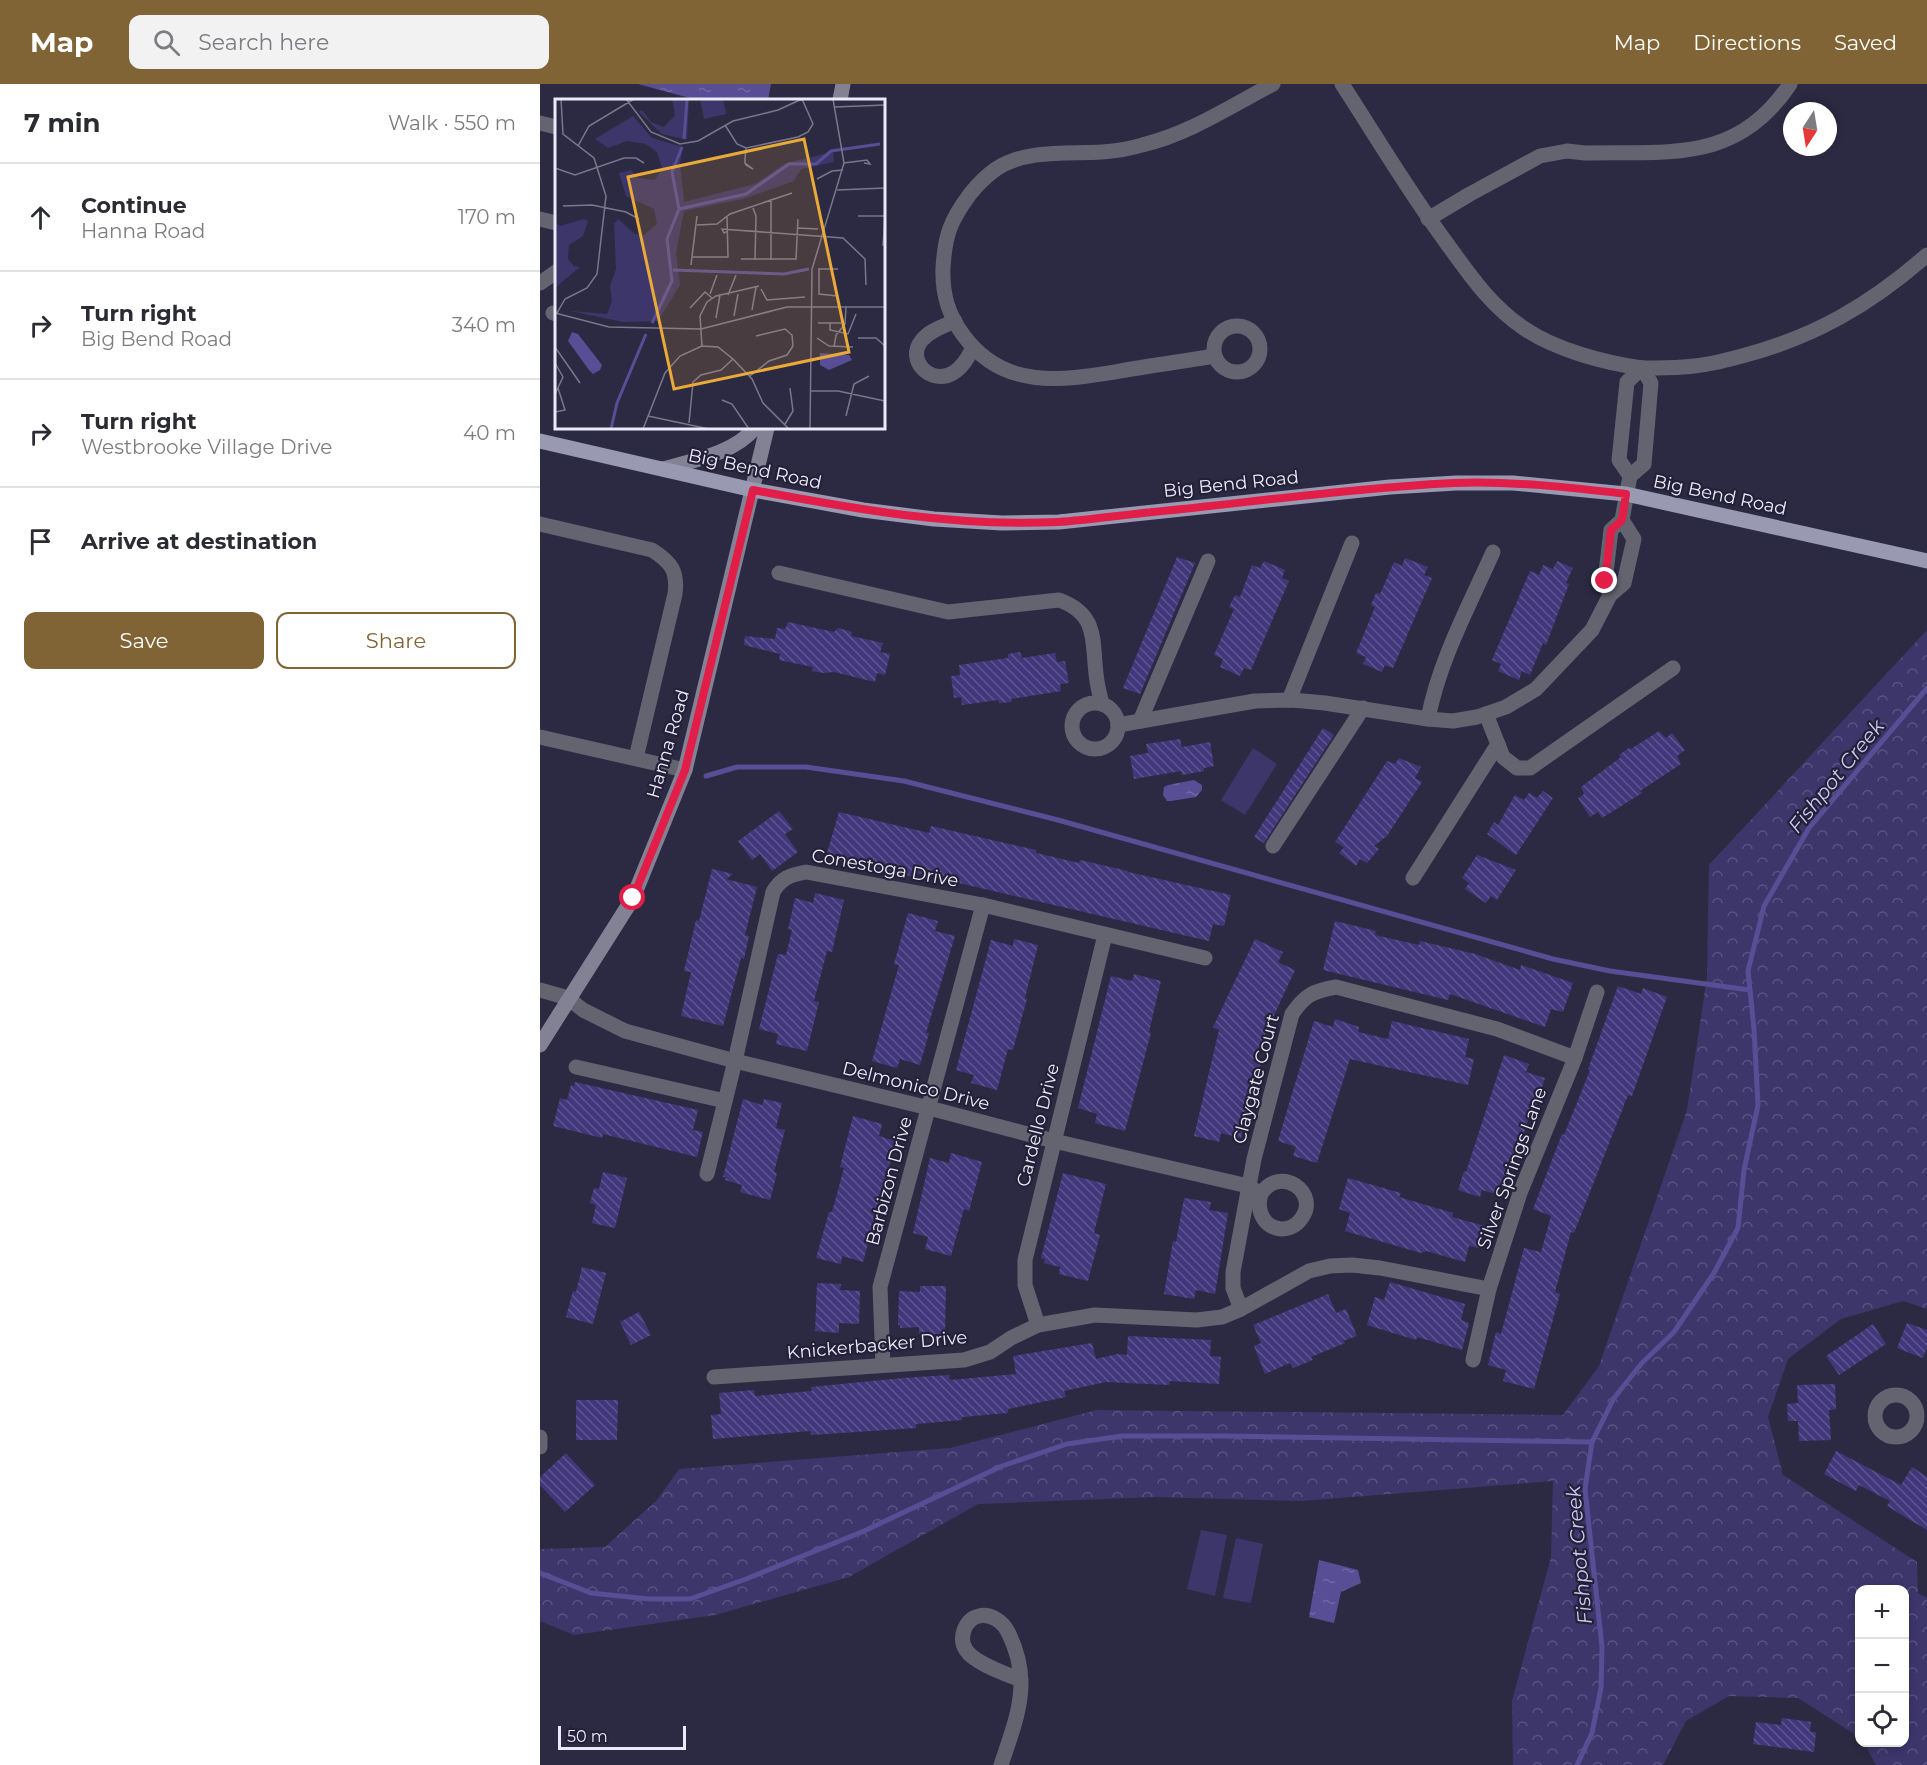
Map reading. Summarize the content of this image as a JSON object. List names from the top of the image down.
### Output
{
  "streets": {
    "main road": ["Big Bend Road"],
    "street": [
      "Hanna Road",
      "Conestoga Drive",
      "Claygate Court",
      "Delmonico Drive",
      "Cardello Drive",
      "Silver Springs Lane",
      "Barbizon Drive",
      "Knickerbacker Drive"
    ]
  },
  "crossings": [
    ["Big Bend Road", "Hanna Road"],
    ["Hanna Road", "Delmonico Drive"],
    ["Conestoga Drive", "Delmonico Drive"],
    ["Conestoga Drive", "Cardello Drive"],
    ["Conestoga Drive", "Barbizon Drive"],
    ["Claygate Court", "Delmonico Drive"],
    ["Claygate Court", "Silver Springs Lane"],
    ["Claygate Court", "Knickerbacker Drive"],
    ["Delmonico Drive", "Cardello Drive"],
    ["Delmonico Drive", "Barbizon Drive"],
    ["Cardello Drive", "Knickerbacker Drive"],
    ["Silver Springs Lane", "Knickerbacker Drive"],
    ["Barbizon Drive", "Knickerbacker Drive"]
  ],
  "water": ["Fishpot Creek"],
  "scale_bar": "50 m",
  "north": "bottom",
  "page": {
    "header": "Map",
    "search": "Search here",
    "nav": ["Map", "Directions", "Saved"],
    "heading": ["7 min", "Walk · 550 m"],
    "list": [
      ["Continue", "Hanna Road", "170 m"],
      ["Turn right", "Big Bend Road", "340 m"],
      ["Turn right", "Westbrooke Village Drive", "40 m"],
      "Arrive at destination"
    ],
    "buttons": ["Save", "Share"],
    "map_buttons": ["+", "−"],
    "scale": "50 m"
  }
}
